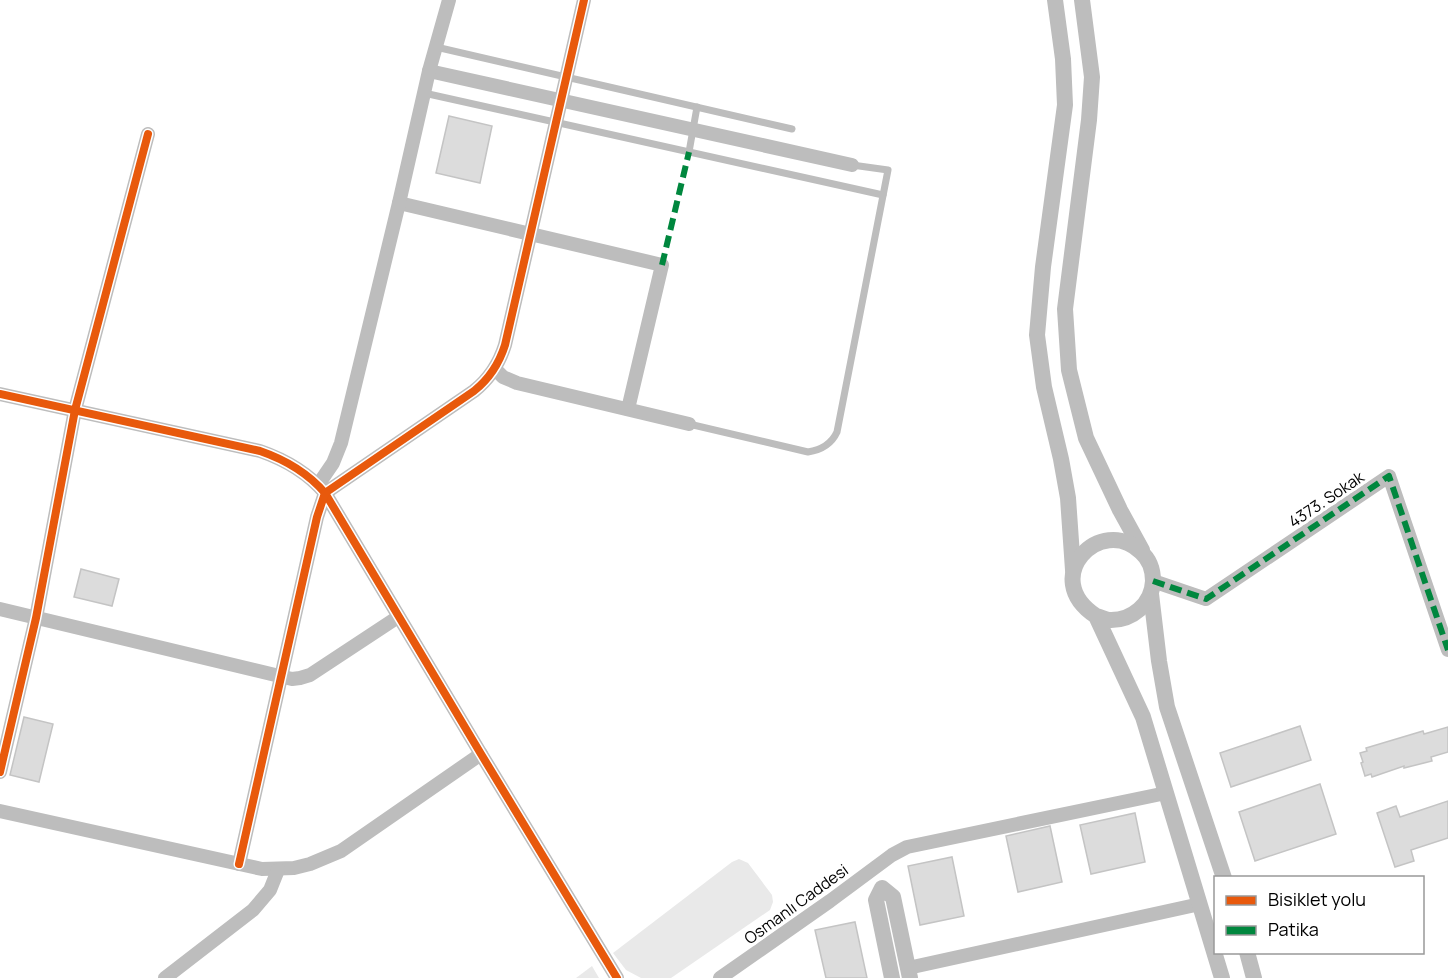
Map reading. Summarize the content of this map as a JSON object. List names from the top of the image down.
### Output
{
  "streets": {
    "street": ["4373. Sokak", "Osmanlı Caddesi"]
  },
  "legend": ["Bisiklet yolu", "Patika"]
}
